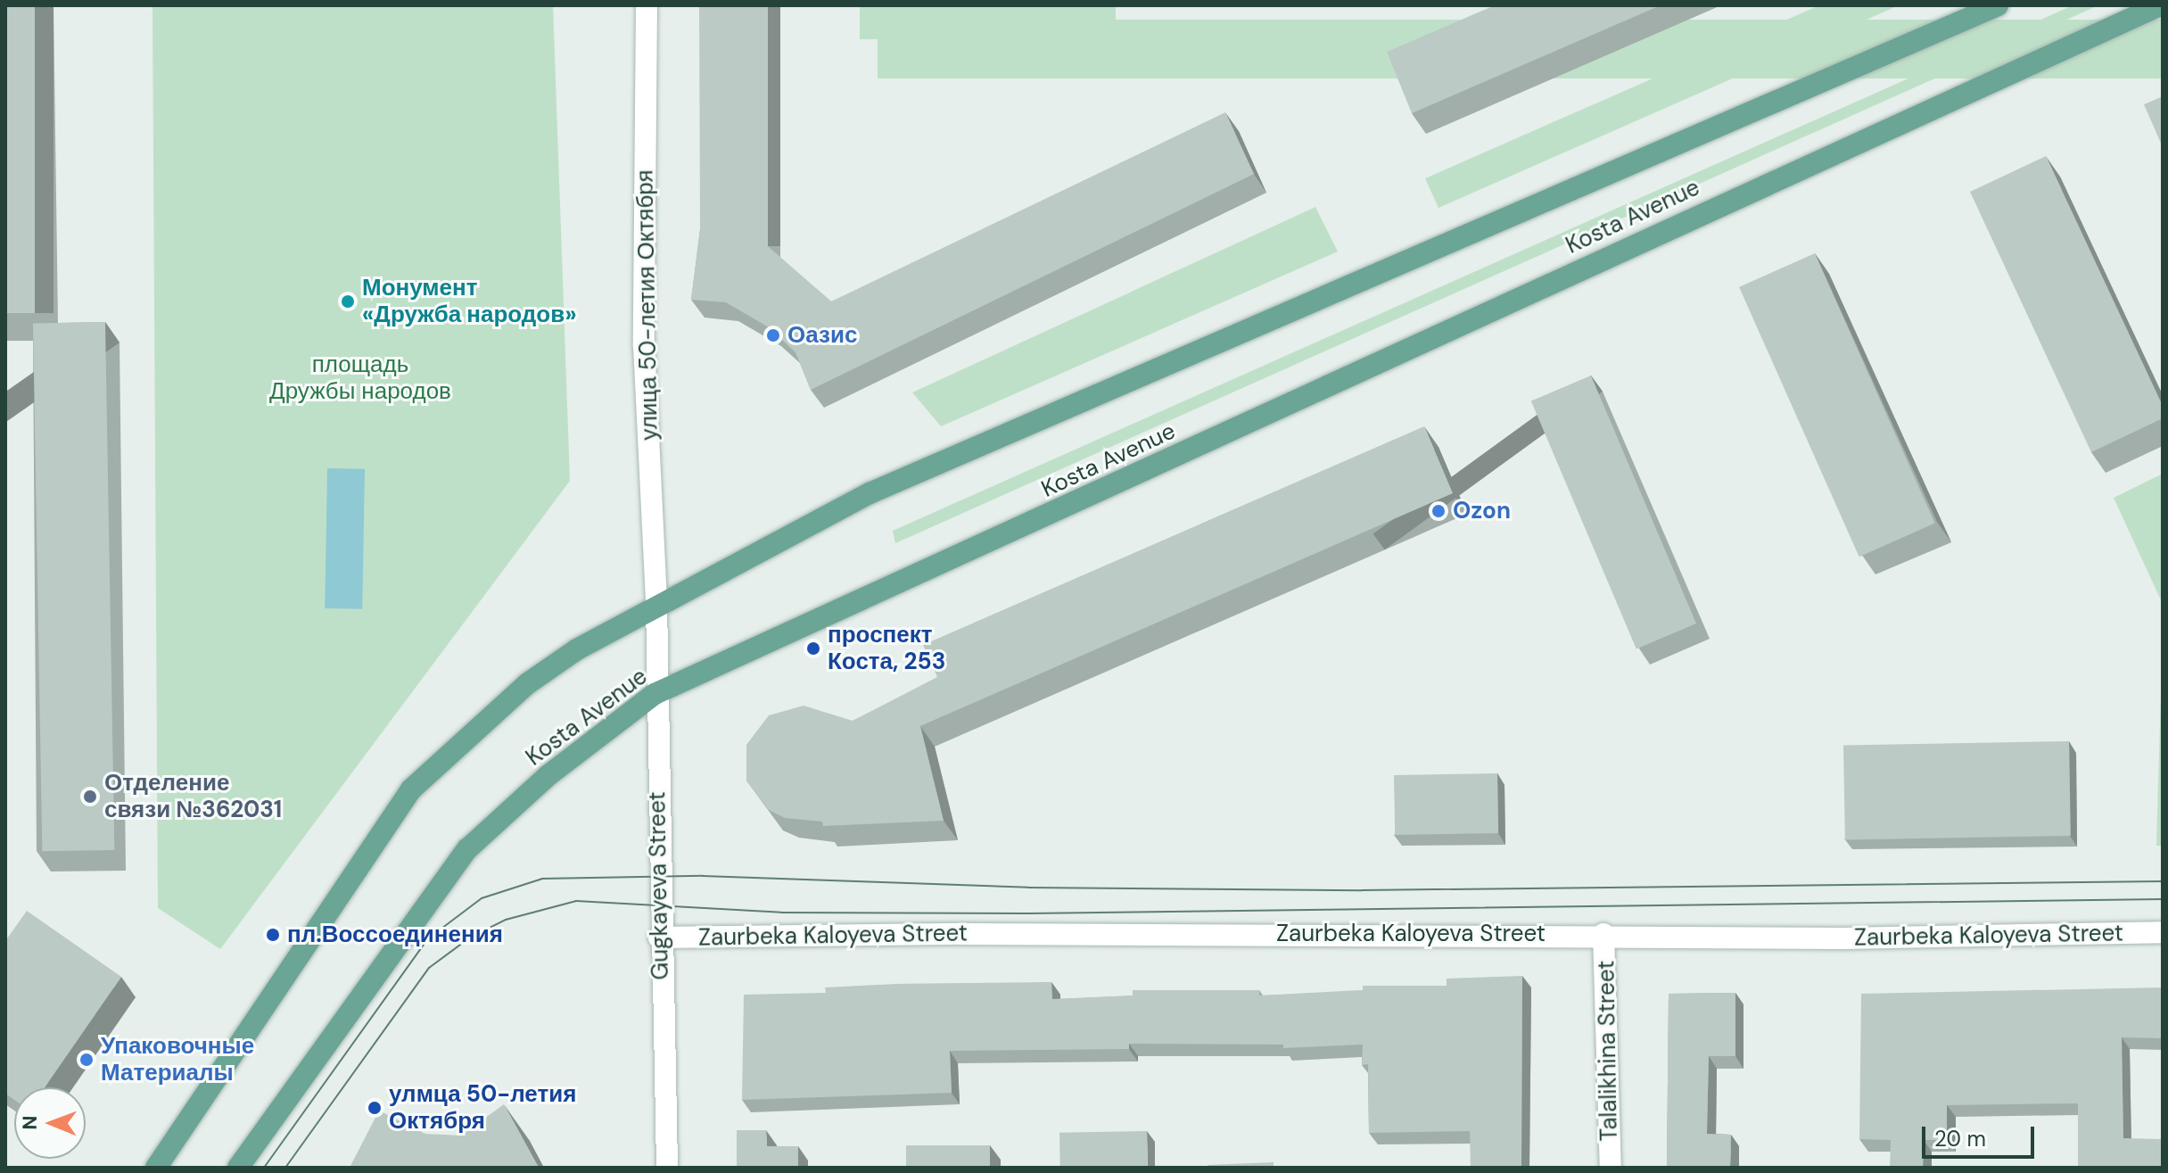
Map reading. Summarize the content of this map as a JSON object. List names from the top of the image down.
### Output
{
  "streets": {
    "main road": ["Kosta Avenue"],
    "street": [
      "улица 50-летия Октября",
      "Gugkayeva Street",
      "Zaurbeka Kaloyeva Street",
      "Talalikhina Street"
    ]
  },
  "crossings": [
    ["Kosta Avenue", "улица 50-летия Октября"],
    ["Kosta Avenue", "Gugkayeva Street"],
    ["улица 50-летия Октября", "Gugkayeva Street"],
    ["Gugkayeva Street", "Zaurbeka Kaloyeva Street"],
    ["Zaurbeka Kaloyeva Street", "Talalikhina Street"]
  ],
  "parks": ["площадь Дружбы народов"],
  "places": [
    "Монумент «Дружба народов»",
    "Оазис",
    "Ozon",
    "проспект Коста, 253",
    "Отделение связи №362031",
    "пл.Воссоединения",
    "Упаковочные Материалы",
    "улмца 50-летия Октября"
  ],
  "scale_bar": "20 m",
  "north": "left"
}
